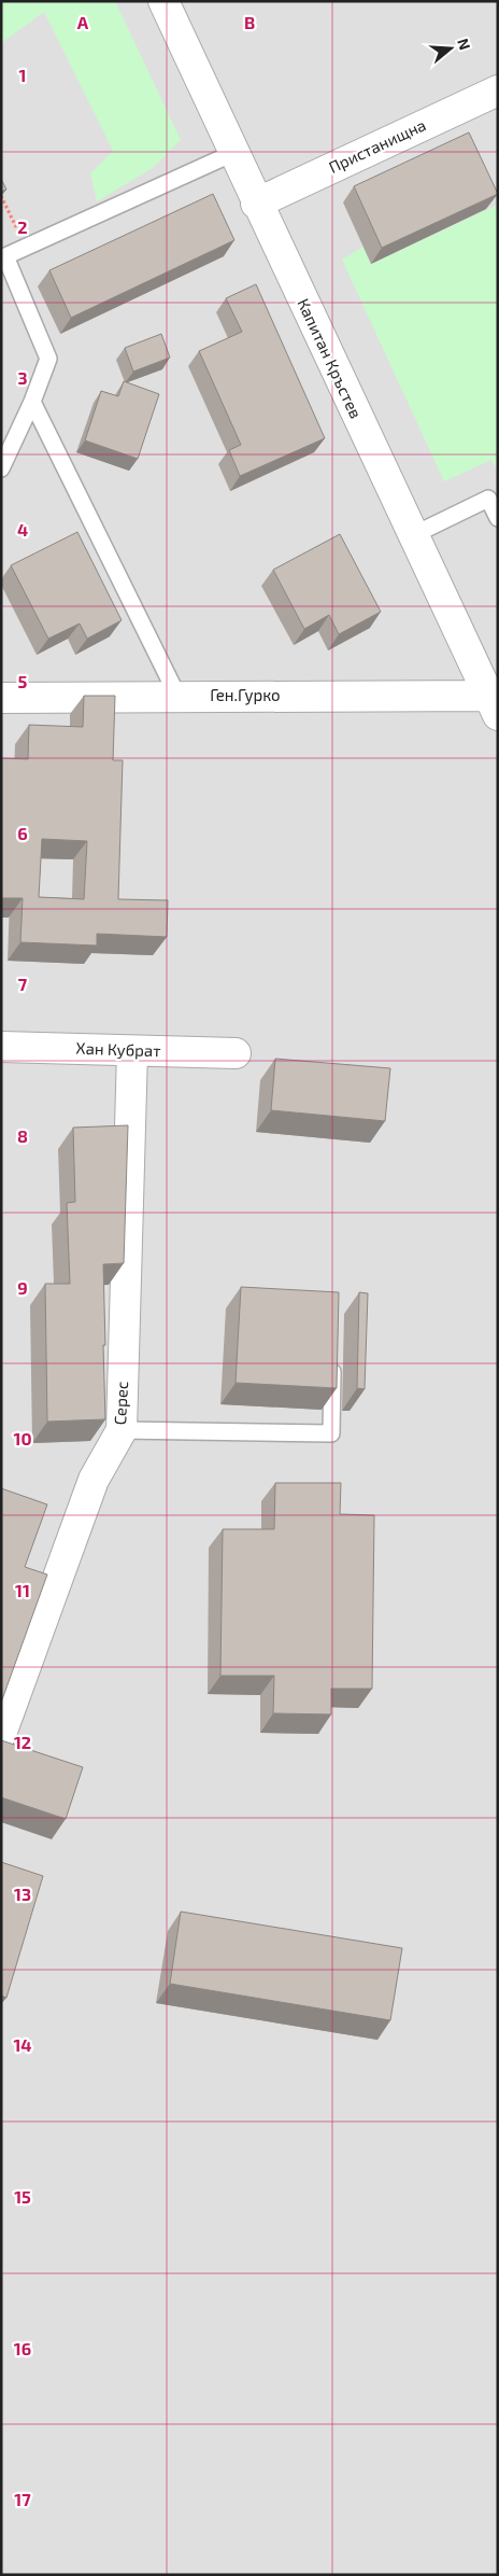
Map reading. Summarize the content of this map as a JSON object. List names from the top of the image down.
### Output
{
  "streets": {
    "street": [
      "Пристанищна",
      "Капитан Кръстев",
      "Ген.Гурко",
      "Хан Кубрат",
      "Серес"
    ]
  },
  "crossings": [
    ["Пристанищна", "Капитан Кръстев"],
    ["Капитан Кръстев", "Ген.Гурко"],
    ["Хан Кубрат", "Серес"]
  ],
  "north": "right",
  "grid": {
    "columns": ["A", "B"],
    "rows": [
      "1",
      "2",
      "3",
      "4",
      "5",
      "6",
      "7",
      "8",
      "9",
      "10",
      "11",
      "12",
      "13",
      "14",
      "15",
      "16",
      "17"
    ]
  }
}
